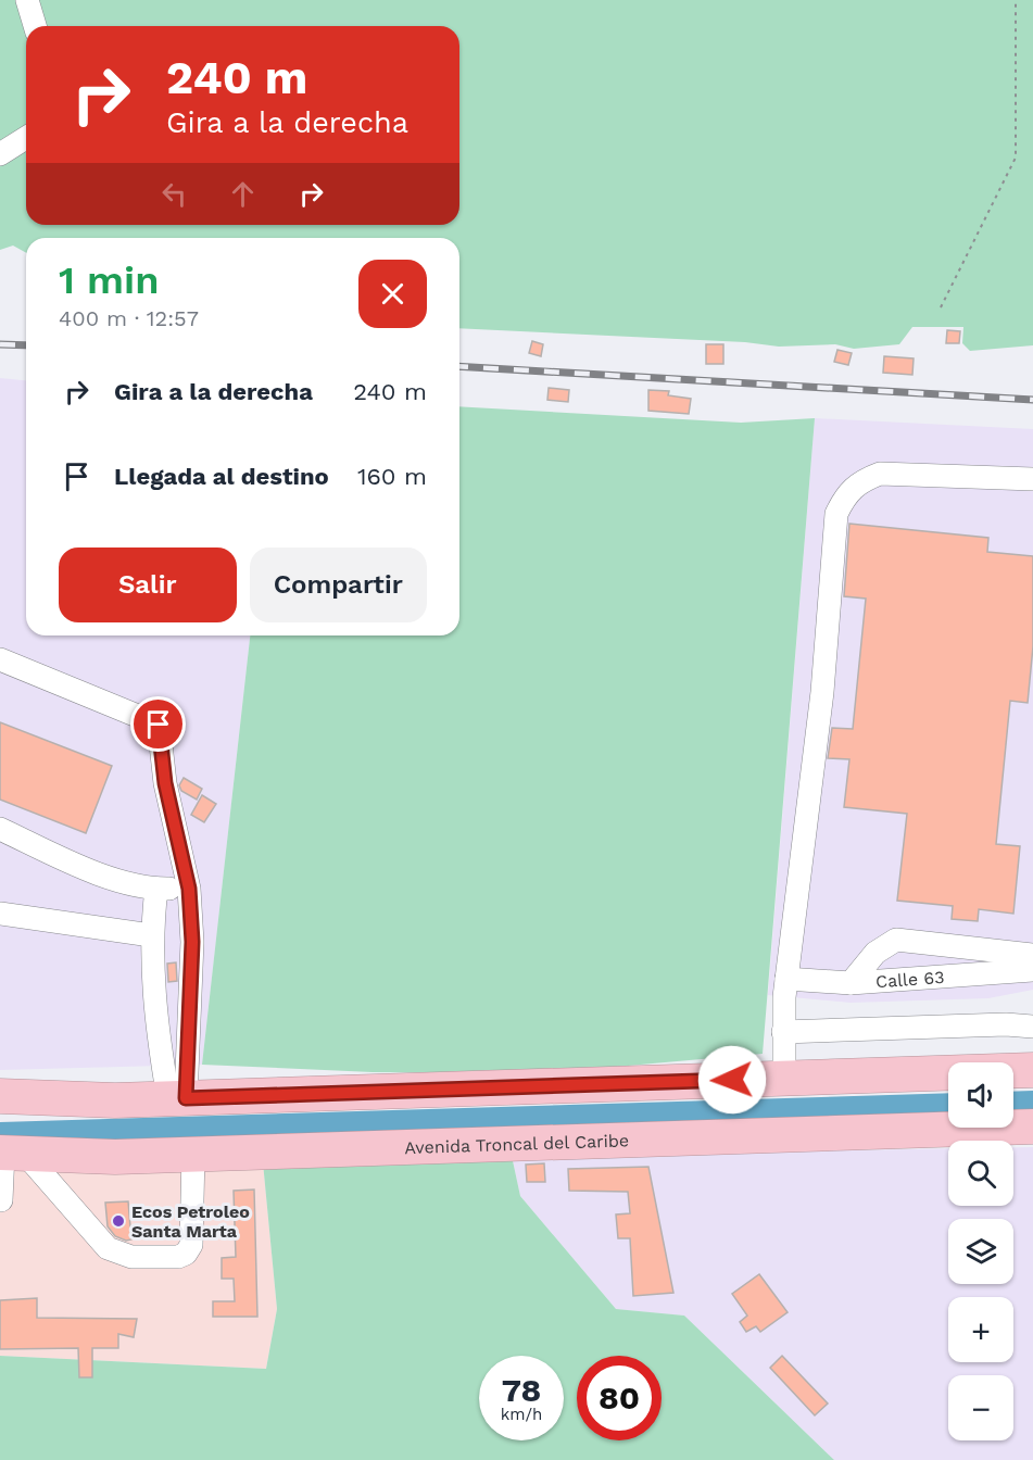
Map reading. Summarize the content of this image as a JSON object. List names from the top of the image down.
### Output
{
  "streets": {
    "highway": ["Avenida Troncal del Caribe"],
    "street": ["Calle 63"]
  },
  "places": ["Ecos Petroleo Santa Marta"],
  "page": {
    "turn": ["240 m", "Gira a la derecha"],
    "heading": ["1 min", "400 m · 12:57"],
    "list": [
      {
        "name": "Gira a la derecha",
        "value": "240 m"
      },
      {
        "name": "Llegada al destino",
        "value": "160 m"
      }
    ],
    "buttons": ["Salir", "Compartir"],
    "map_buttons": ["+", "−"],
    "speed": "78 km/h",
    "limit": "80"
  }
}
